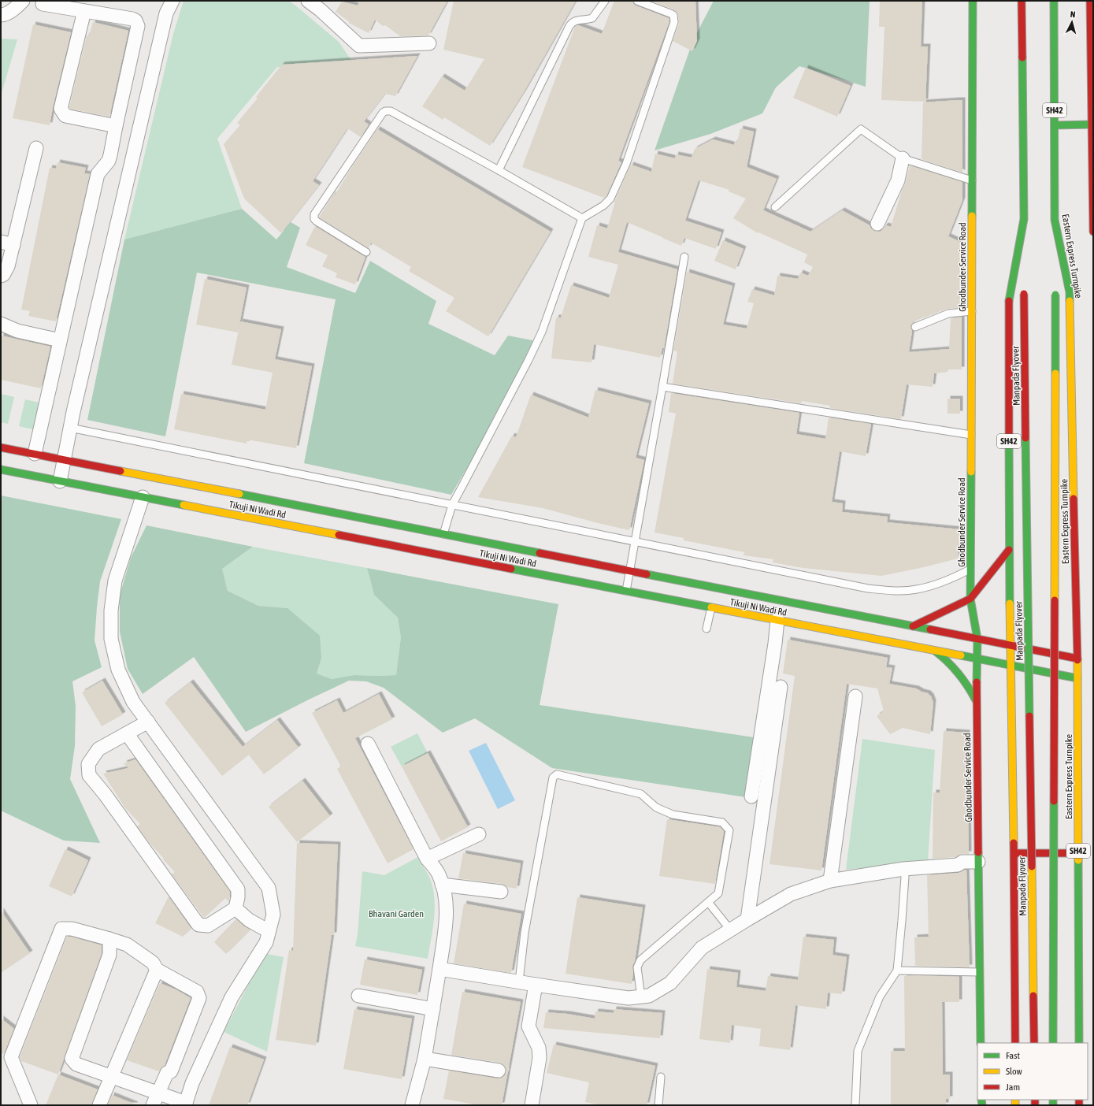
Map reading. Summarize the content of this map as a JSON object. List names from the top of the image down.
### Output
{
  "streets": {
    "main road": [
      "SH42",
      "Eastern Express Turnpike",
      "Ghodbunder Service Road",
      "Manpada Flyover",
      "Tikuji Ni Wadi Rd"
    ]
  },
  "crossings": [
    ["SH42", "Tikuji Ni Wadi Rd"],
    ["Eastern Express Turnpike", "Tikuji Ni Wadi Rd"],
    ["Ghodbunder Service Road", "Tikuji Ni Wadi Rd"]
  ],
  "parks": ["Bhavani Garden"],
  "legend": ["Fast", "Slow", "Jam"],
  "north": "top"
}
